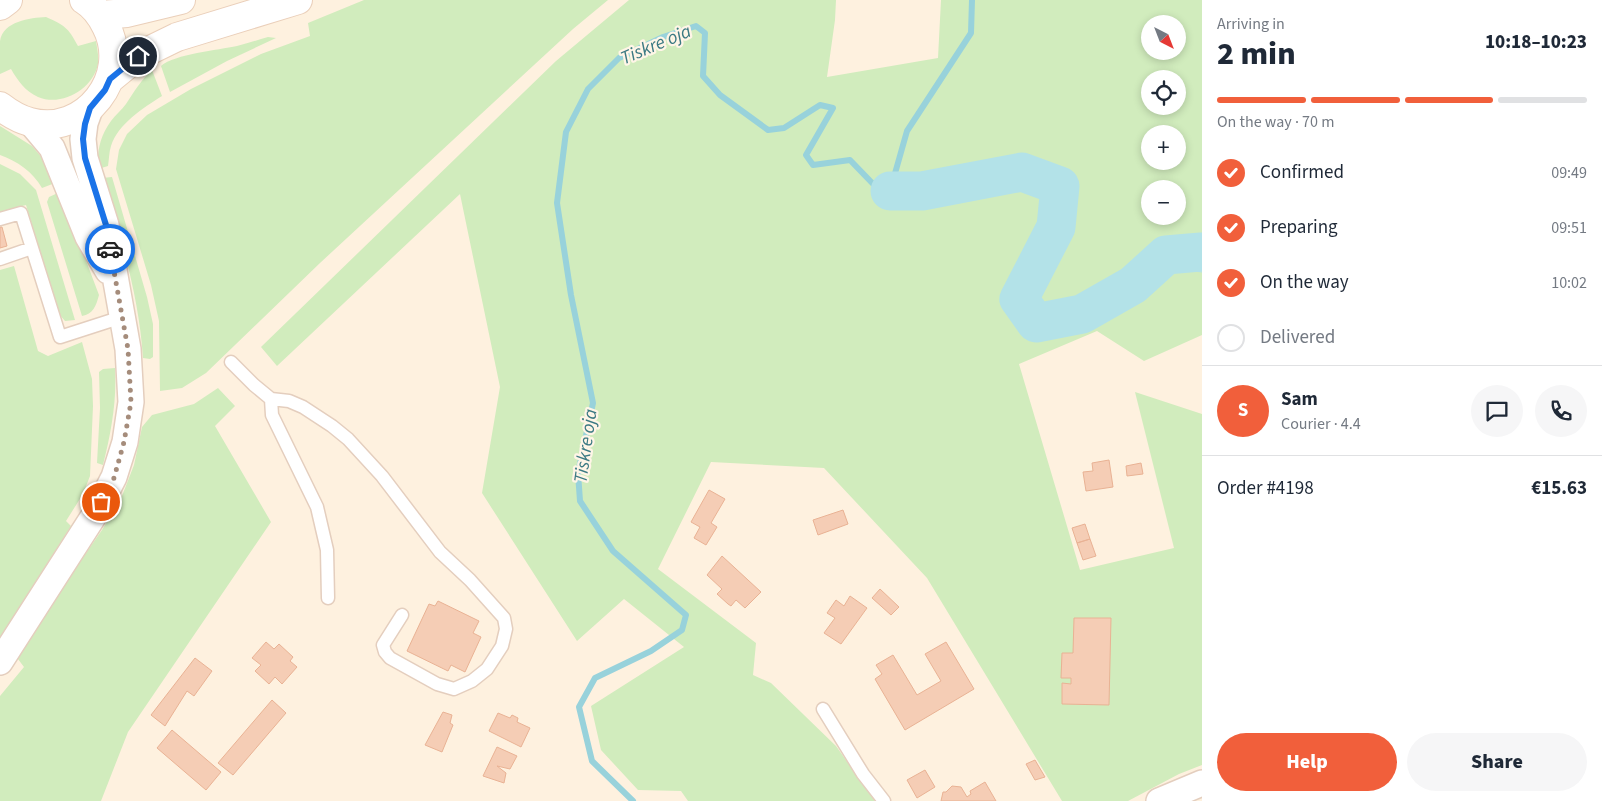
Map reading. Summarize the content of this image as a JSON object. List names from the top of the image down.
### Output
{
  "water": ["Tiskre oja"],
  "north": "bottom right",
  "page": {
    "heading": ["2 min", "Arriving in", "10:18–10:23"],
    "panel": [
      "Sam",
      "Courier · 4.4",
      "Order #4198",
      "€15.63"
    ],
    "map_buttons": ["+", "−"],
    "bar": "On the way · 70 m",
    "list": [
      ["Confirmed", "09:49"],
      ["Preparing", "09:51"],
      ["On the way", "10:02"],
      "Delivered"
    ],
    "round": "S",
    "buttons": ["Help", "Share"]
  }
}
